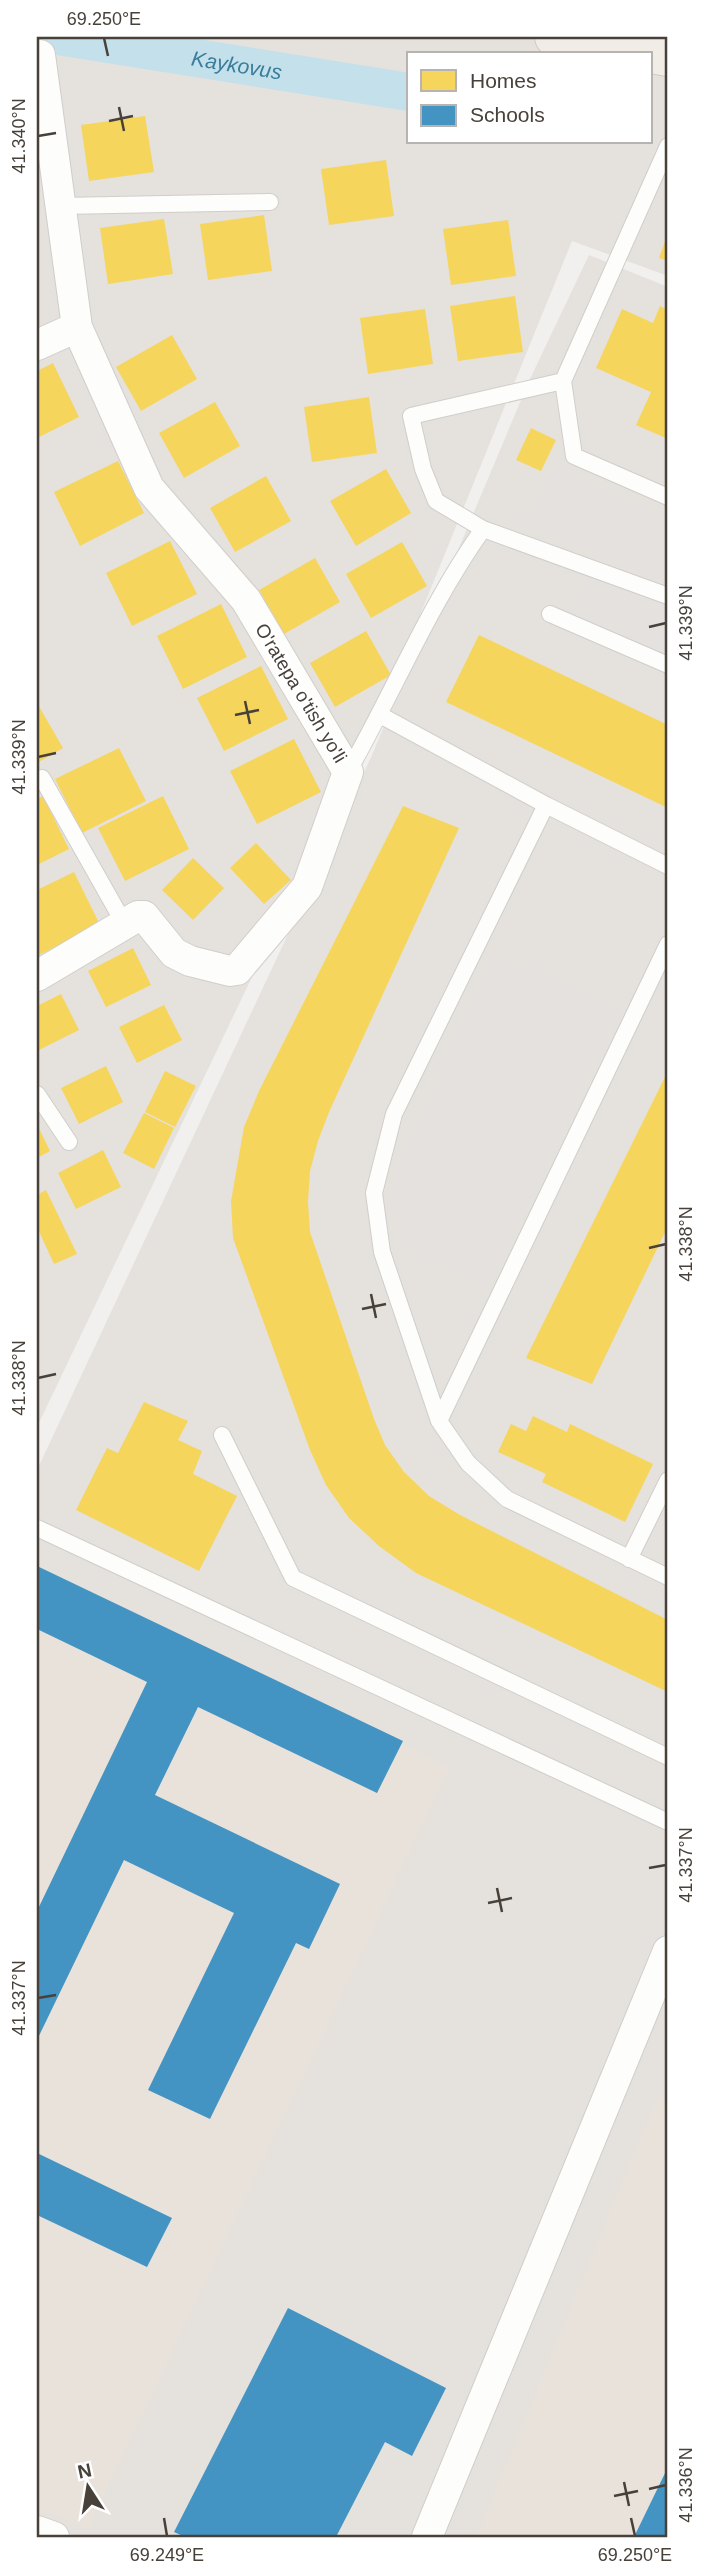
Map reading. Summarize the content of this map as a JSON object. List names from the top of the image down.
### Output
{
  "streets": {
    "street": ["O'ratepa o'tish yo'li"]
  },
  "water": ["Kaykovus"],
  "legend": ["Homes", "Schools"],
  "north": "top",
  "coordinates": [
    "69.250°E",
    "41.340°N",
    "41.339°N",
    "41.338°N",
    "41.337°N",
    "41.336°N",
    "69.249°E"
  ]
}
